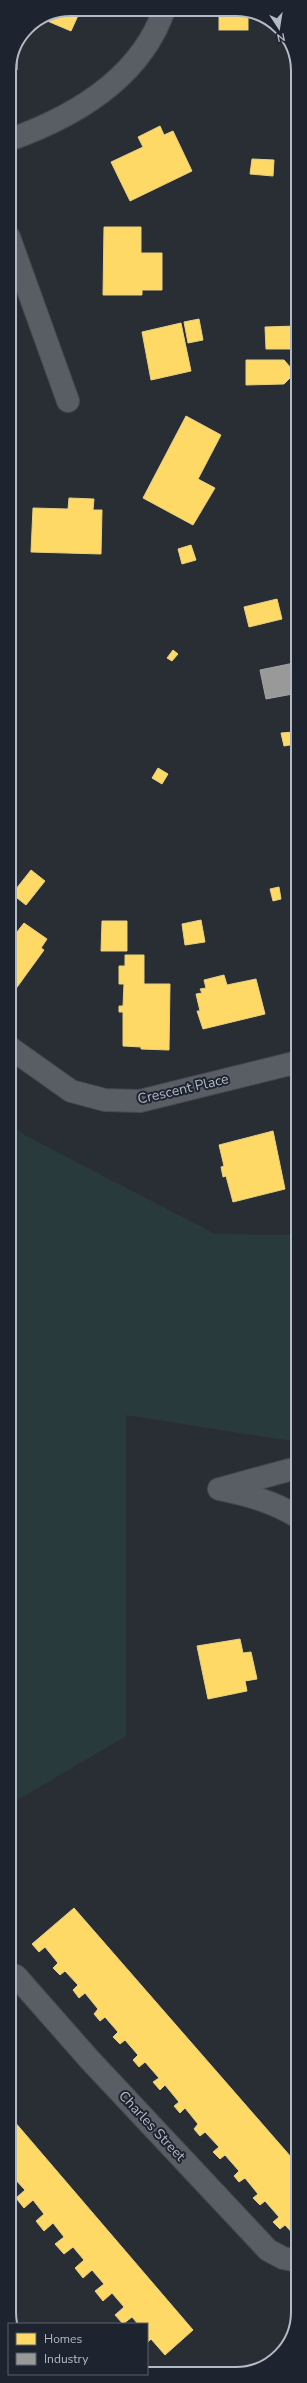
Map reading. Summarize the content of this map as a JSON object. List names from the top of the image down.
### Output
{
  "streets": {
    "street": ["Crescent Place", "Charles Street"]
  },
  "legend": ["Homes", "Industry"],
  "north": "bottom"
}
